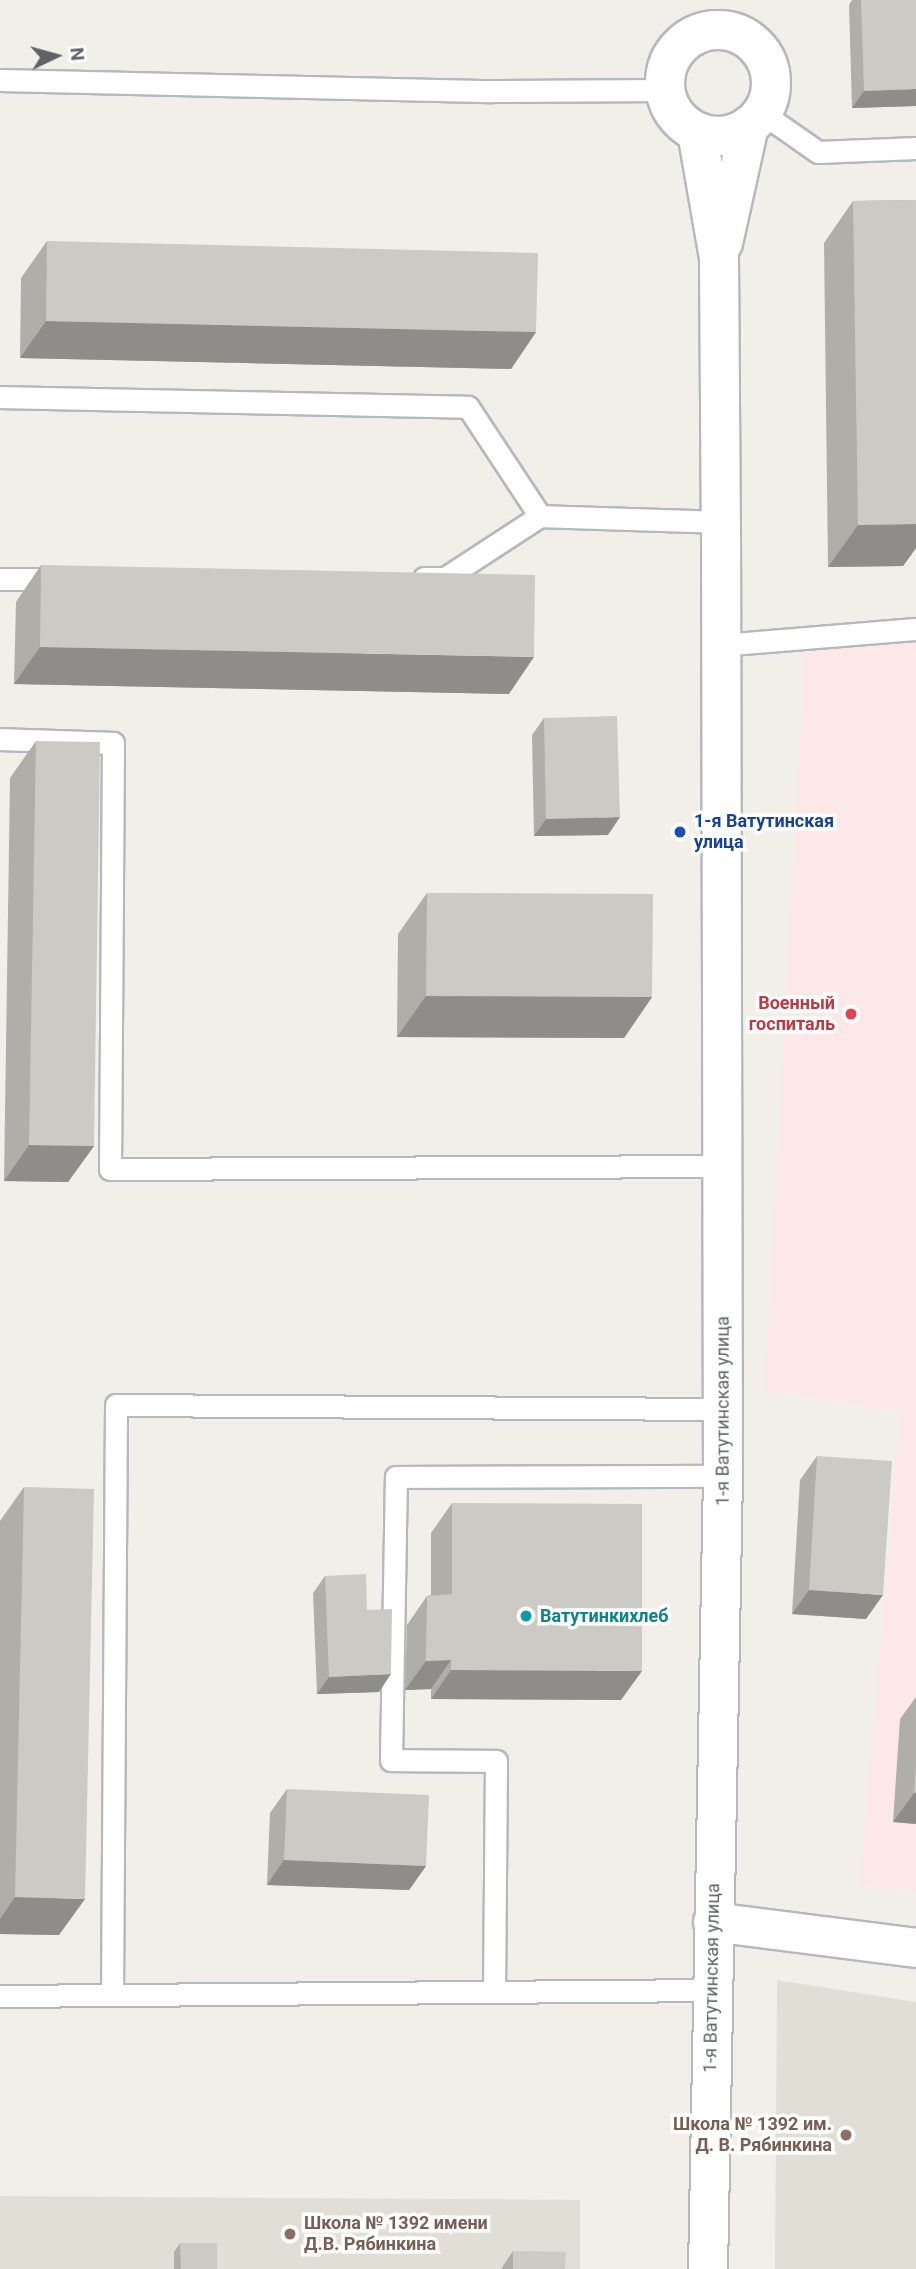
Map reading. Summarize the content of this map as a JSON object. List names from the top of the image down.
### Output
{
  "streets": {
    "street": ["1-я Ватутинская улица"]
  },
  "places": [
    "1-я Ватутинская улица",
    "Военный госпиталь",
    "Ватутинкихлеб",
    "Школа № 1392 им. Д. В. Рябинкина",
    "Школа № 1392 имени Д.В. Рябинкина"
  ],
  "north": "right"
}
